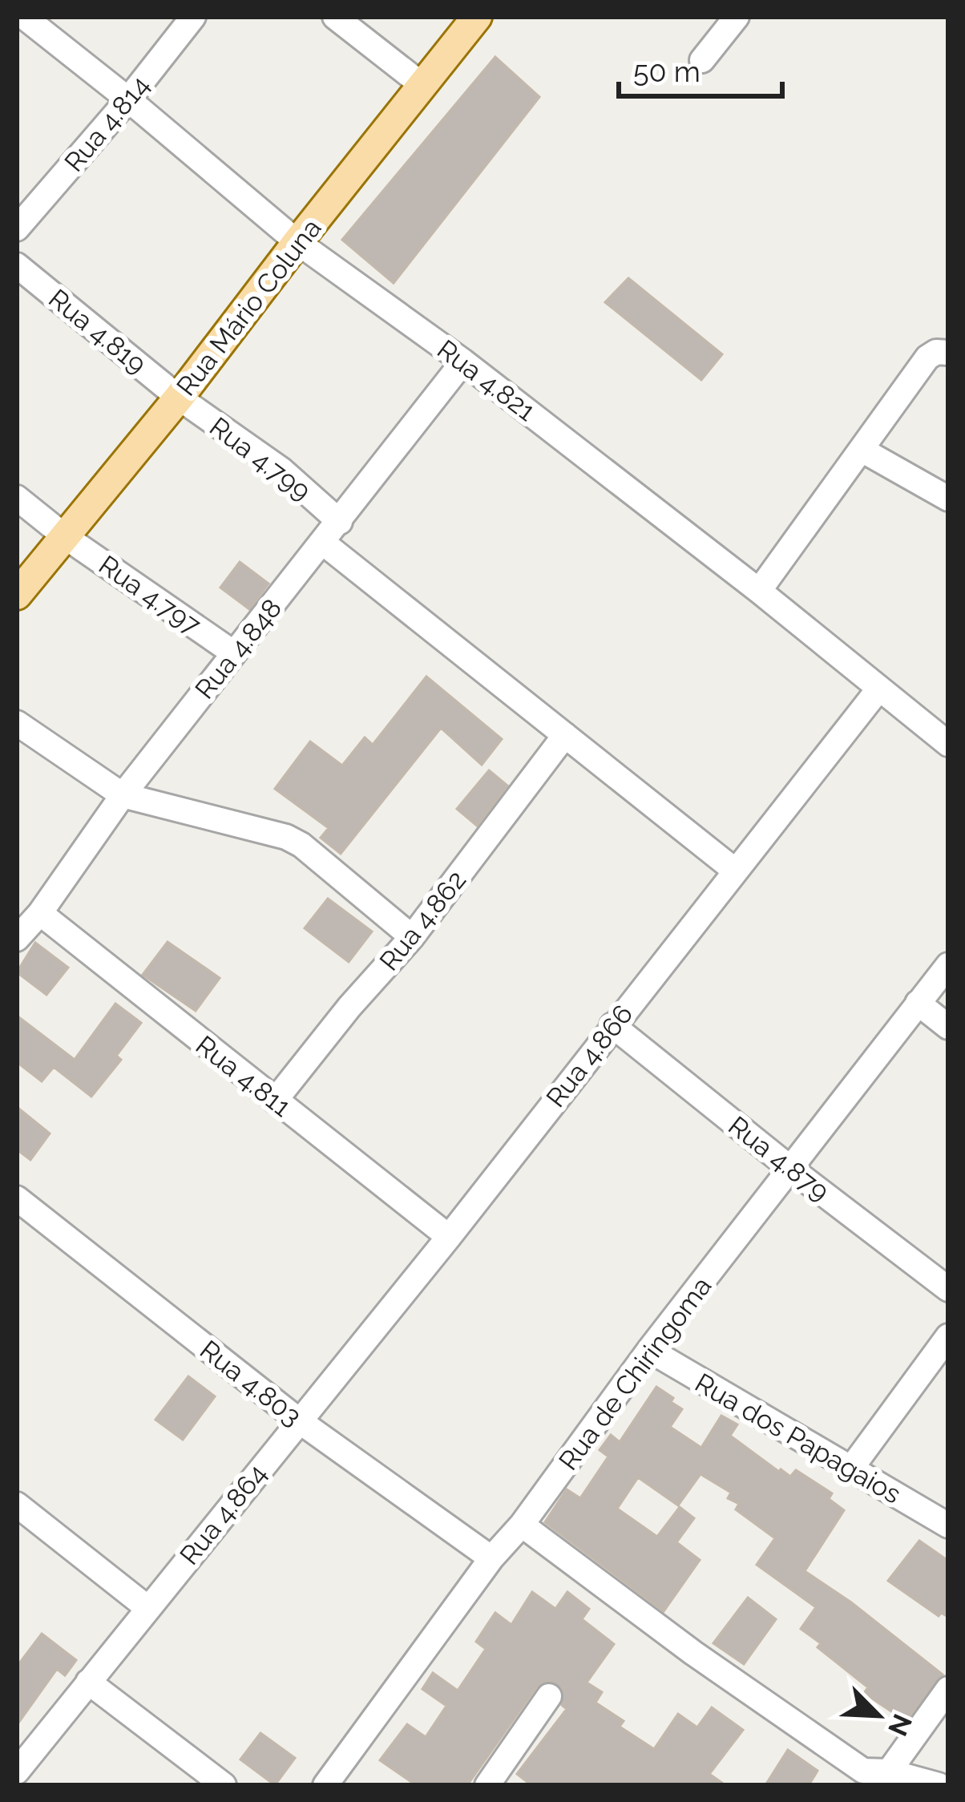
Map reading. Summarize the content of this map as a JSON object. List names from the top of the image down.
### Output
{
  "streets": {
    "main road": ["Rua Mário Coluna"],
    "street": [
      "Rua 4.814",
      "Rua 4.819",
      "Rua 4.821",
      "Rua 4.799",
      "Rua 4.797",
      "Rua 4.848",
      "Rua 4.862",
      "Rua 4.866",
      "Rua 4.811",
      "Rua 4.879",
      "Rua de Chiringoma",
      "Rua 4.803",
      "Rua dos Papagaios",
      "Rua 4.864"
    ]
  },
  "crossings": [
    ["Rua 4.814", "Rua 4.821"],
    ["Rua Mário Coluna", "Rua 4.819"],
    ["Rua Mário Coluna", "Rua 4.821"],
    ["Rua Mário Coluna", "Rua 4.799"],
    ["Rua Mário Coluna", "Rua 4.797"],
    ["Rua 4.819", "Rua 4.799"],
    ["Rua 4.821", "Rua 4.848"],
    ["Rua 4.821", "Rua 4.866"],
    ["Rua 4.799", "Rua 4.848"],
    ["Rua 4.797", "Rua 4.848"],
    ["Rua 4.848", "Rua 4.811"],
    ["Rua 4.862", "Rua 4.811"],
    ["Rua 4.866", "Rua 4.811"],
    ["Rua 4.866", "Rua 4.879"],
    ["Rua 4.866", "Rua 4.803"],
    ["Rua 4.866", "Rua 4.864"],
    ["Rua 4.879", "Rua de Chiringoma"],
    ["Rua de Chiringoma", "Rua 4.803"],
    ["Rua de Chiringoma", "Rua dos Papagaios"],
    ["Rua 4.803", "Rua 4.864"]
  ],
  "scale_bar": "50 m",
  "north": "bottom right"
}
